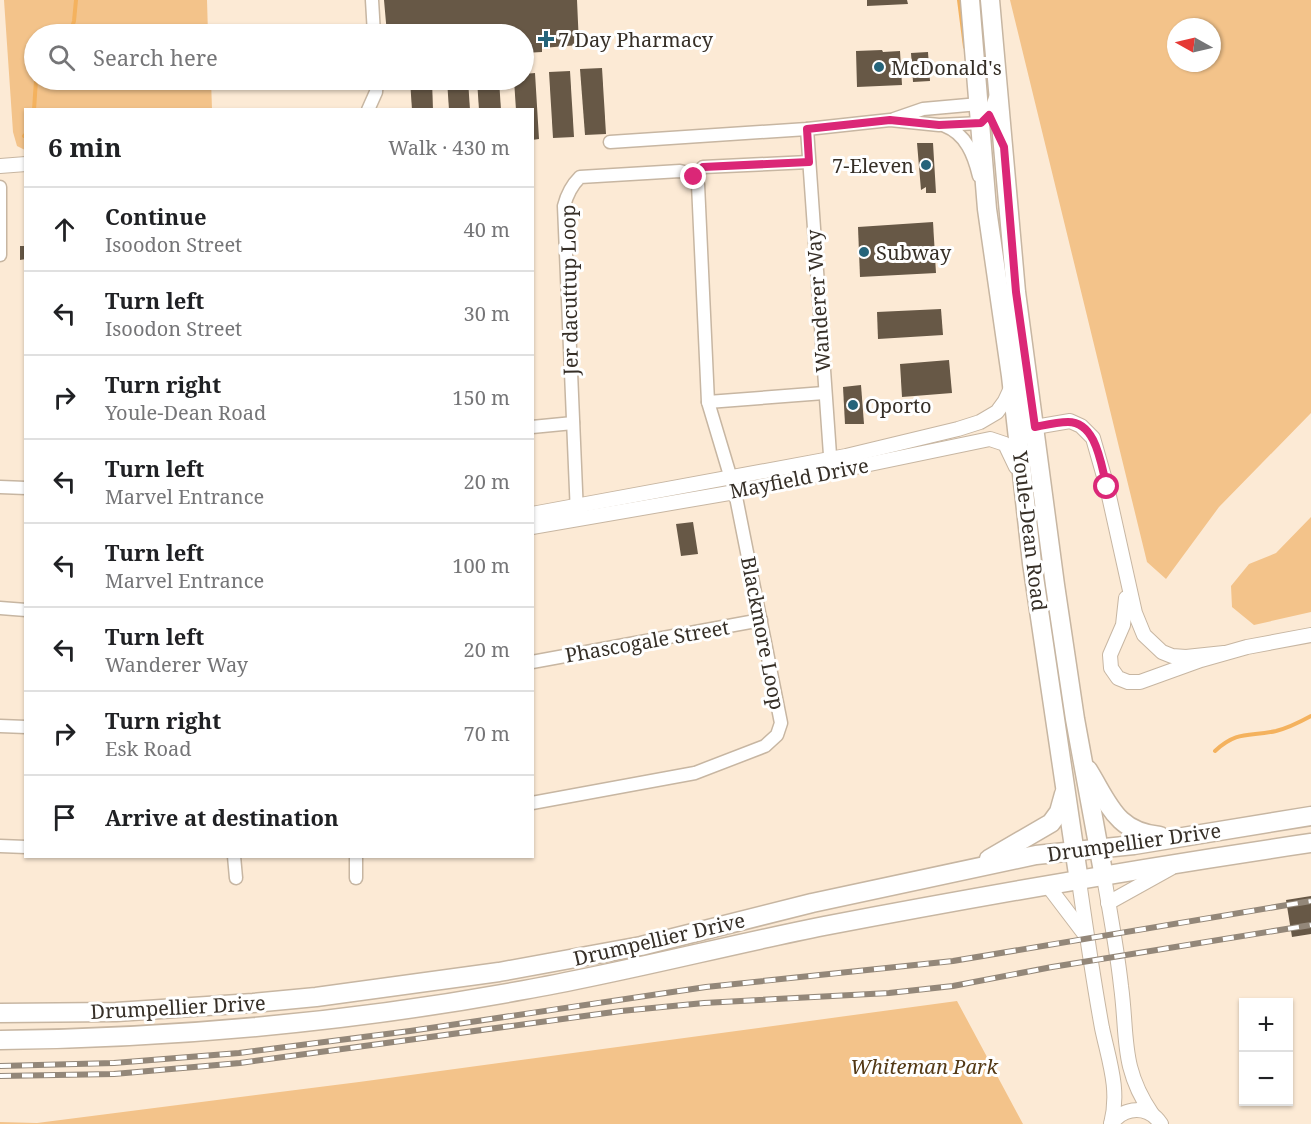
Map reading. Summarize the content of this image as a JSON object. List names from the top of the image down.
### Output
{
  "streets": {
    "main road": ["Youle-Dean Road", "Drumpellier Drive"],
    "street": [
      "Jer dacuttup Loop",
      "Wanderer Way",
      "Mayfield Drive",
      "Blackmore Loop",
      "Phascogale Street"
    ]
  },
  "crossings": [
    ["Jer dacuttup Loop", "Mayfield Drive"],
    ["Wanderer Way", "Mayfield Drive"],
    ["Mayfield Drive", "Youle-Dean Road"],
    ["Mayfield Drive", "Blackmore Loop"],
    ["Youle-Dean Road", "Drumpellier Drive"],
    ["Blackmore Loop", "Phascogale Street"]
  ],
  "parks": ["Whiteman Park"],
  "places": {
    "health": ["7 Day Pharmacy"],
    "other": [
      "McDonald's",
      "7-Eleven",
      "Subway",
      "Oporto"
    ]
  },
  "north": "left",
  "page": {
    "search": "Search here",
    "heading": ["6 min", "Walk · 430 m"],
    "list": [
      ["Continue", "Isoodon Street", "40 m"],
      ["Turn left", "Isoodon Street", "30 m"],
      ["Turn right", "Youle-Dean Road", "150 m"],
      ["Turn left", "Marvel Entrance", "20 m"],
      ["Turn left", "Marvel Entrance", "100 m"],
      ["Turn left", "Wanderer Way", "20 m"],
      ["Turn right", "Esk Road", "70 m"],
      "Arrive at destination"
    ],
    "map_buttons": ["+", "−"]
  }
}
